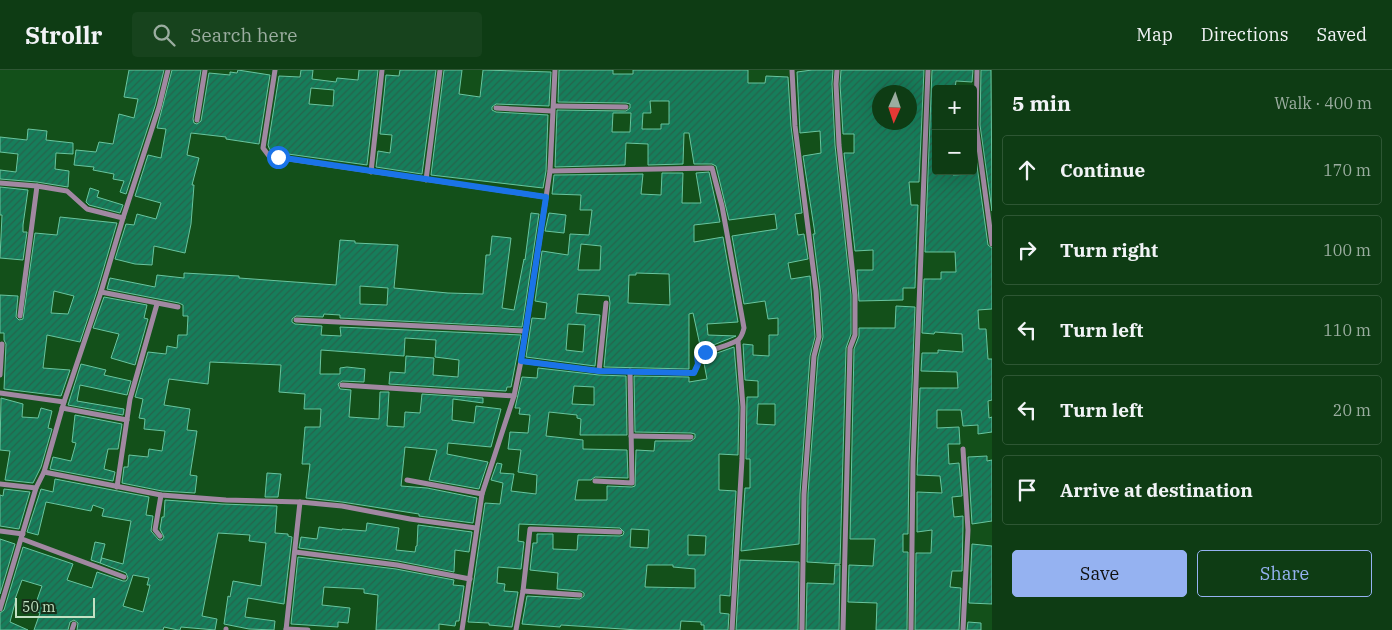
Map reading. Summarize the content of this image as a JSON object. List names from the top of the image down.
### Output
{
  "scale_bar": "50 m",
  "north": "bottom",
  "page": {
    "header": "Strollr",
    "search": "Search here",
    "nav": ["Map", "Directions", "Saved"],
    "heading": ["5 min", "Walk · 400 m"],
    "map_buttons": ["+", "−"],
    "list": [
      ["Continue", "170 m"],
      ["Turn right", "100 m"],
      ["Turn left", "110 m"],
      ["Turn left", "20 m"],
      "Arrive at destination"
    ],
    "buttons": ["Save", "Share"],
    "scale": "50 m"
  }
}
